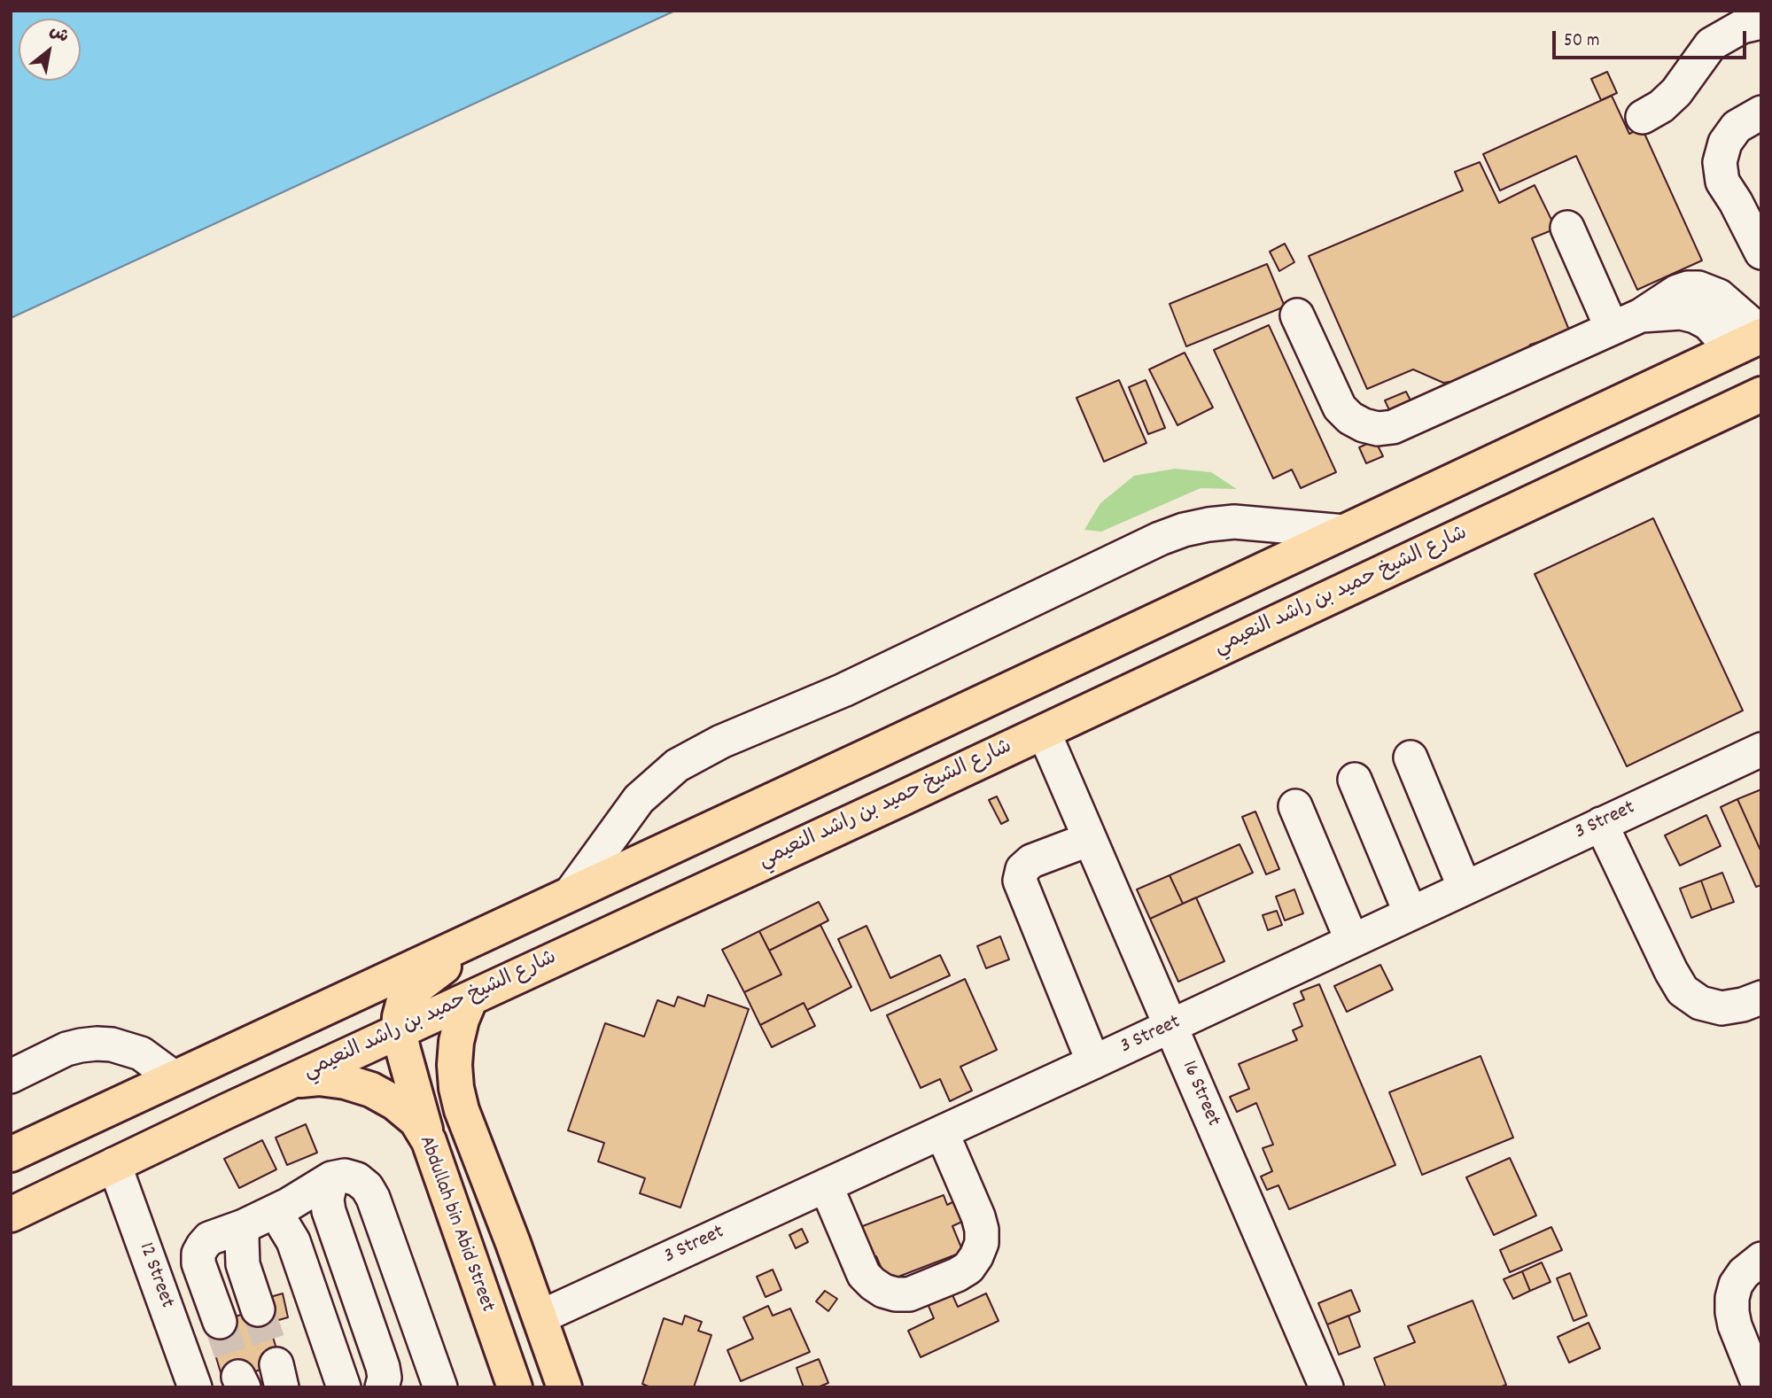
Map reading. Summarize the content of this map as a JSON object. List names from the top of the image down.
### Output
{
  "streets": {
    "main road": ["شارع الشيخ حميد بن راشد النعيمي", "Abdullah bin Abid Street"],
    "street": ["3 Street", "16 Street", "12 Street"]
  },
  "crossings": [
    ["شارع الشيخ حميد بن راشد النعيمي", "16 Street"],
    ["شارع الشيخ حميد بن راشد النعيمي", "Abdullah bin Abid Street"],
    ["شارع الشيخ حميد بن راشد النعيمي", "12 Street"],
    ["3 Street", "16 Street"]
  ],
  "scale_bar": "50 m",
  "north": "top right"
}
